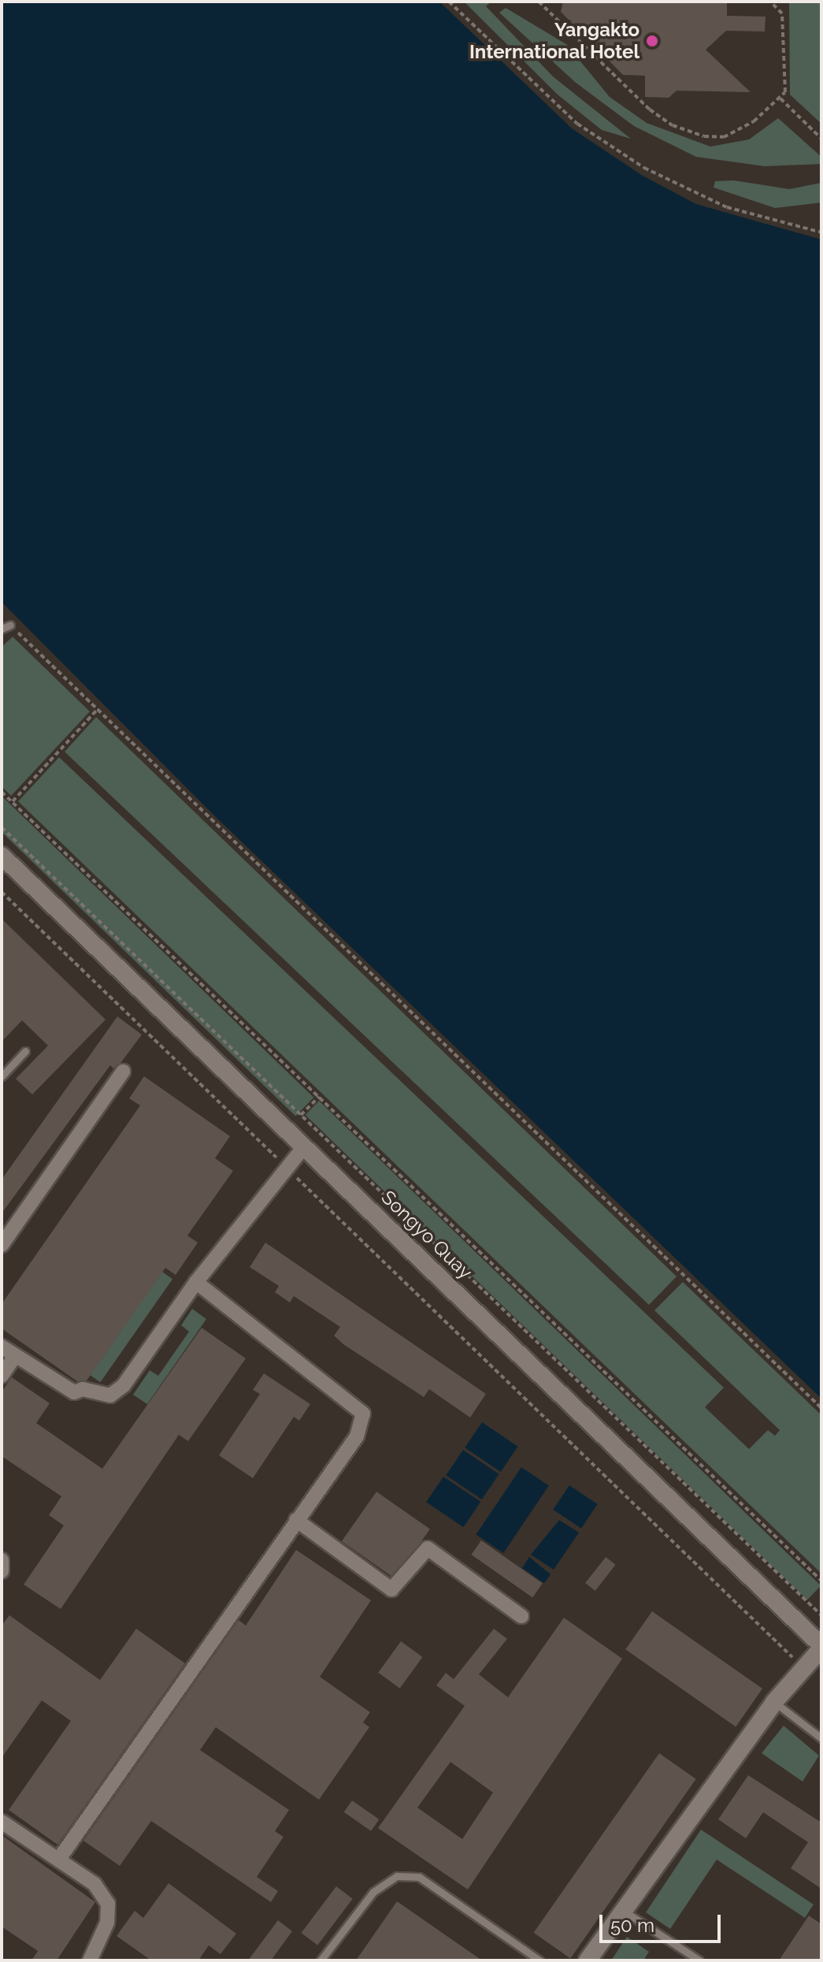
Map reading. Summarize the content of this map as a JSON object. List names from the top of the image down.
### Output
{
  "streets": {
    "main road": ["Songyo Quay"]
  },
  "places": ["Yangakto International Hotel"],
  "scale_bar": "50 m"
}
